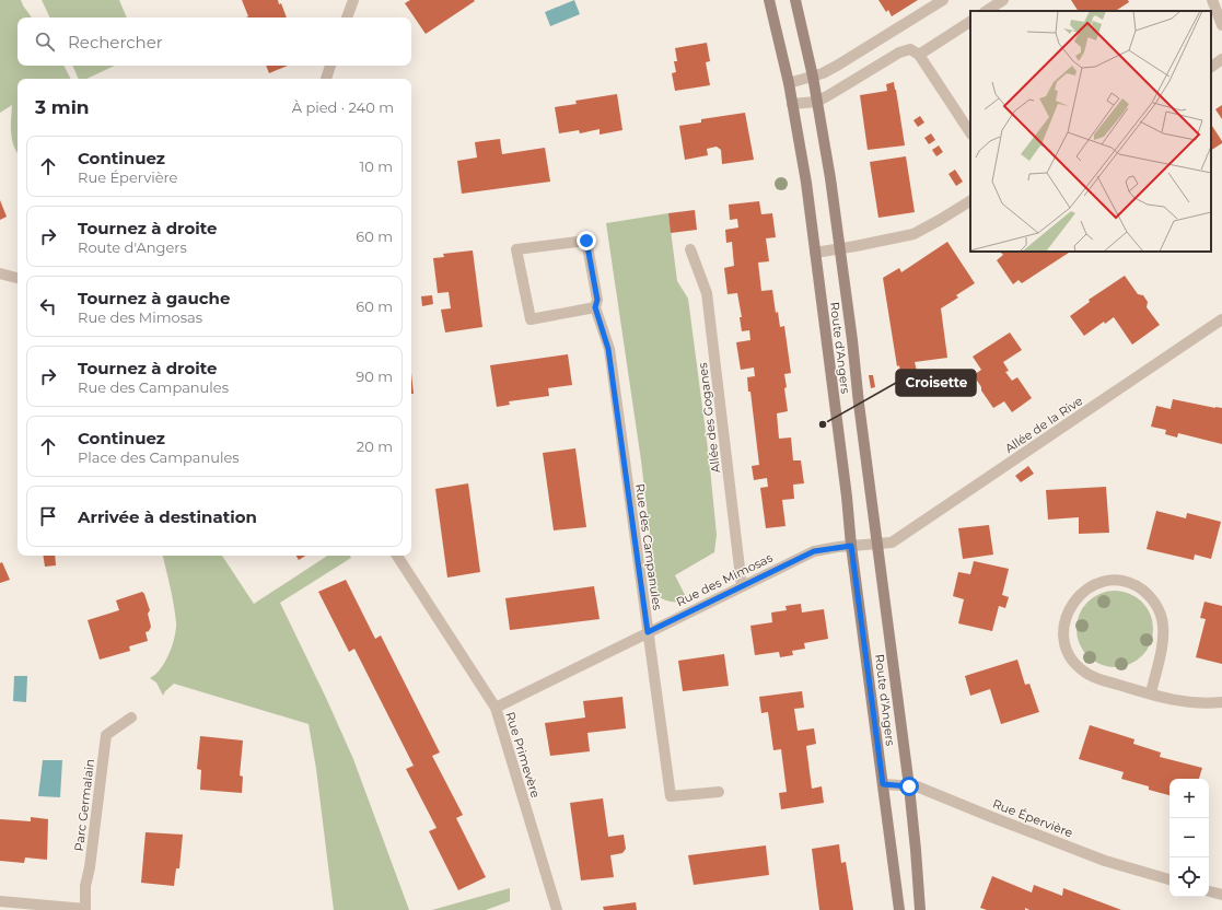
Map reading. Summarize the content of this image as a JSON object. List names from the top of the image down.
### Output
{
  "streets": {
    "street": [
      "Route d'Angers",
      "Allée des Goganes",
      "Allée de la Rive",
      "Rue des Campanules",
      "Rue des Mimosas",
      "Rue Primevère",
      "Parc Germalain",
      "Rue Épervière"
    ]
  },
  "crossings": [
    ["Route d'Angers", "Allée de la Rive"],
    ["Route d'Angers", "Rue des Mimosas"],
    ["Route d'Angers", "Rue Épervière"],
    ["Allée des Goganes", "Rue des Mimosas"],
    ["Allée de la Rive", "Rue des Mimosas"],
    ["Rue des Campanules", "Rue des Mimosas"],
    ["Rue des Mimosas", "Rue Primevère"]
  ],
  "places": ["Croisette"],
  "page": {
    "search": "Rechercher",
    "heading": ["3 min", "À pied · 240 m"],
    "list": [
      ["Continuez", "Rue Épervière", "10 m"],
      ["Tournez à droite", "Route d'Angers", "60 m"],
      ["Tournez à gauche", "Rue des Mimosas", "60 m"],
      ["Tournez à droite", "Rue des Campanules", "90 m"],
      ["Continuez", "Place des Campanules", "20 m"],
      "Arrivée à destination"
    ],
    "map_buttons": ["+", "−"]
  }
}
